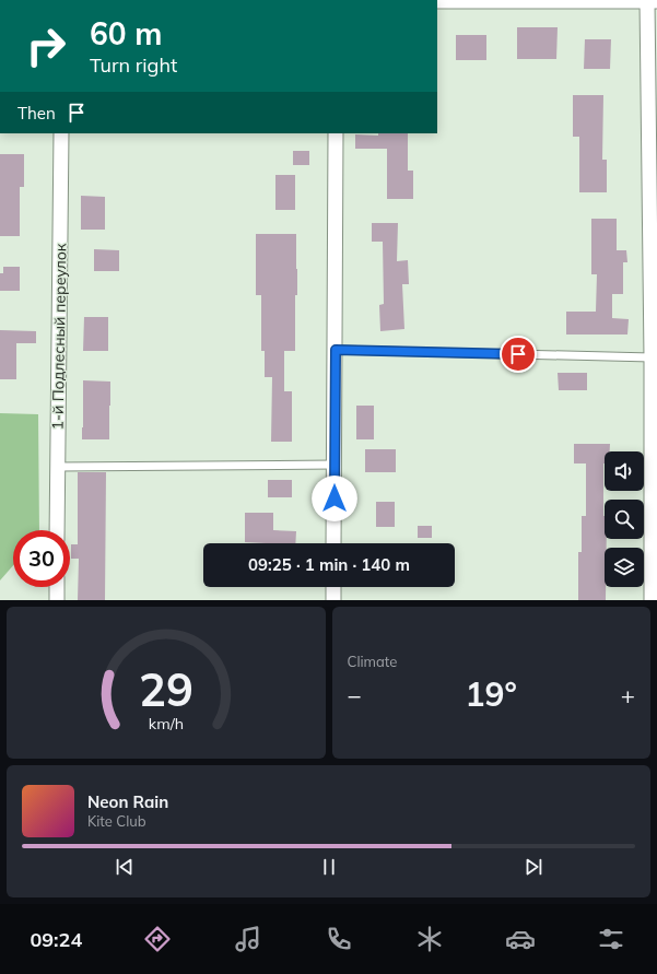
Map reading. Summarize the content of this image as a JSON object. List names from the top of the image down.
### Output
{
  "streets": {
    "street": ["1-й Подлесный переулок"]
  },
  "page": {
    "turn": ["60 m", "Turn right"],
    "then": "Then",
    "limit": "30",
    "trip": "09:25 · 1 min · 140 m",
    "tile": "Climate",
    "heat": ["−", "19°", "+"],
    "song": ["Neon Rain", "Kite Club"],
    "tabs": "09:24",
    "gauge": ["29", "km/h"]
  }
}
